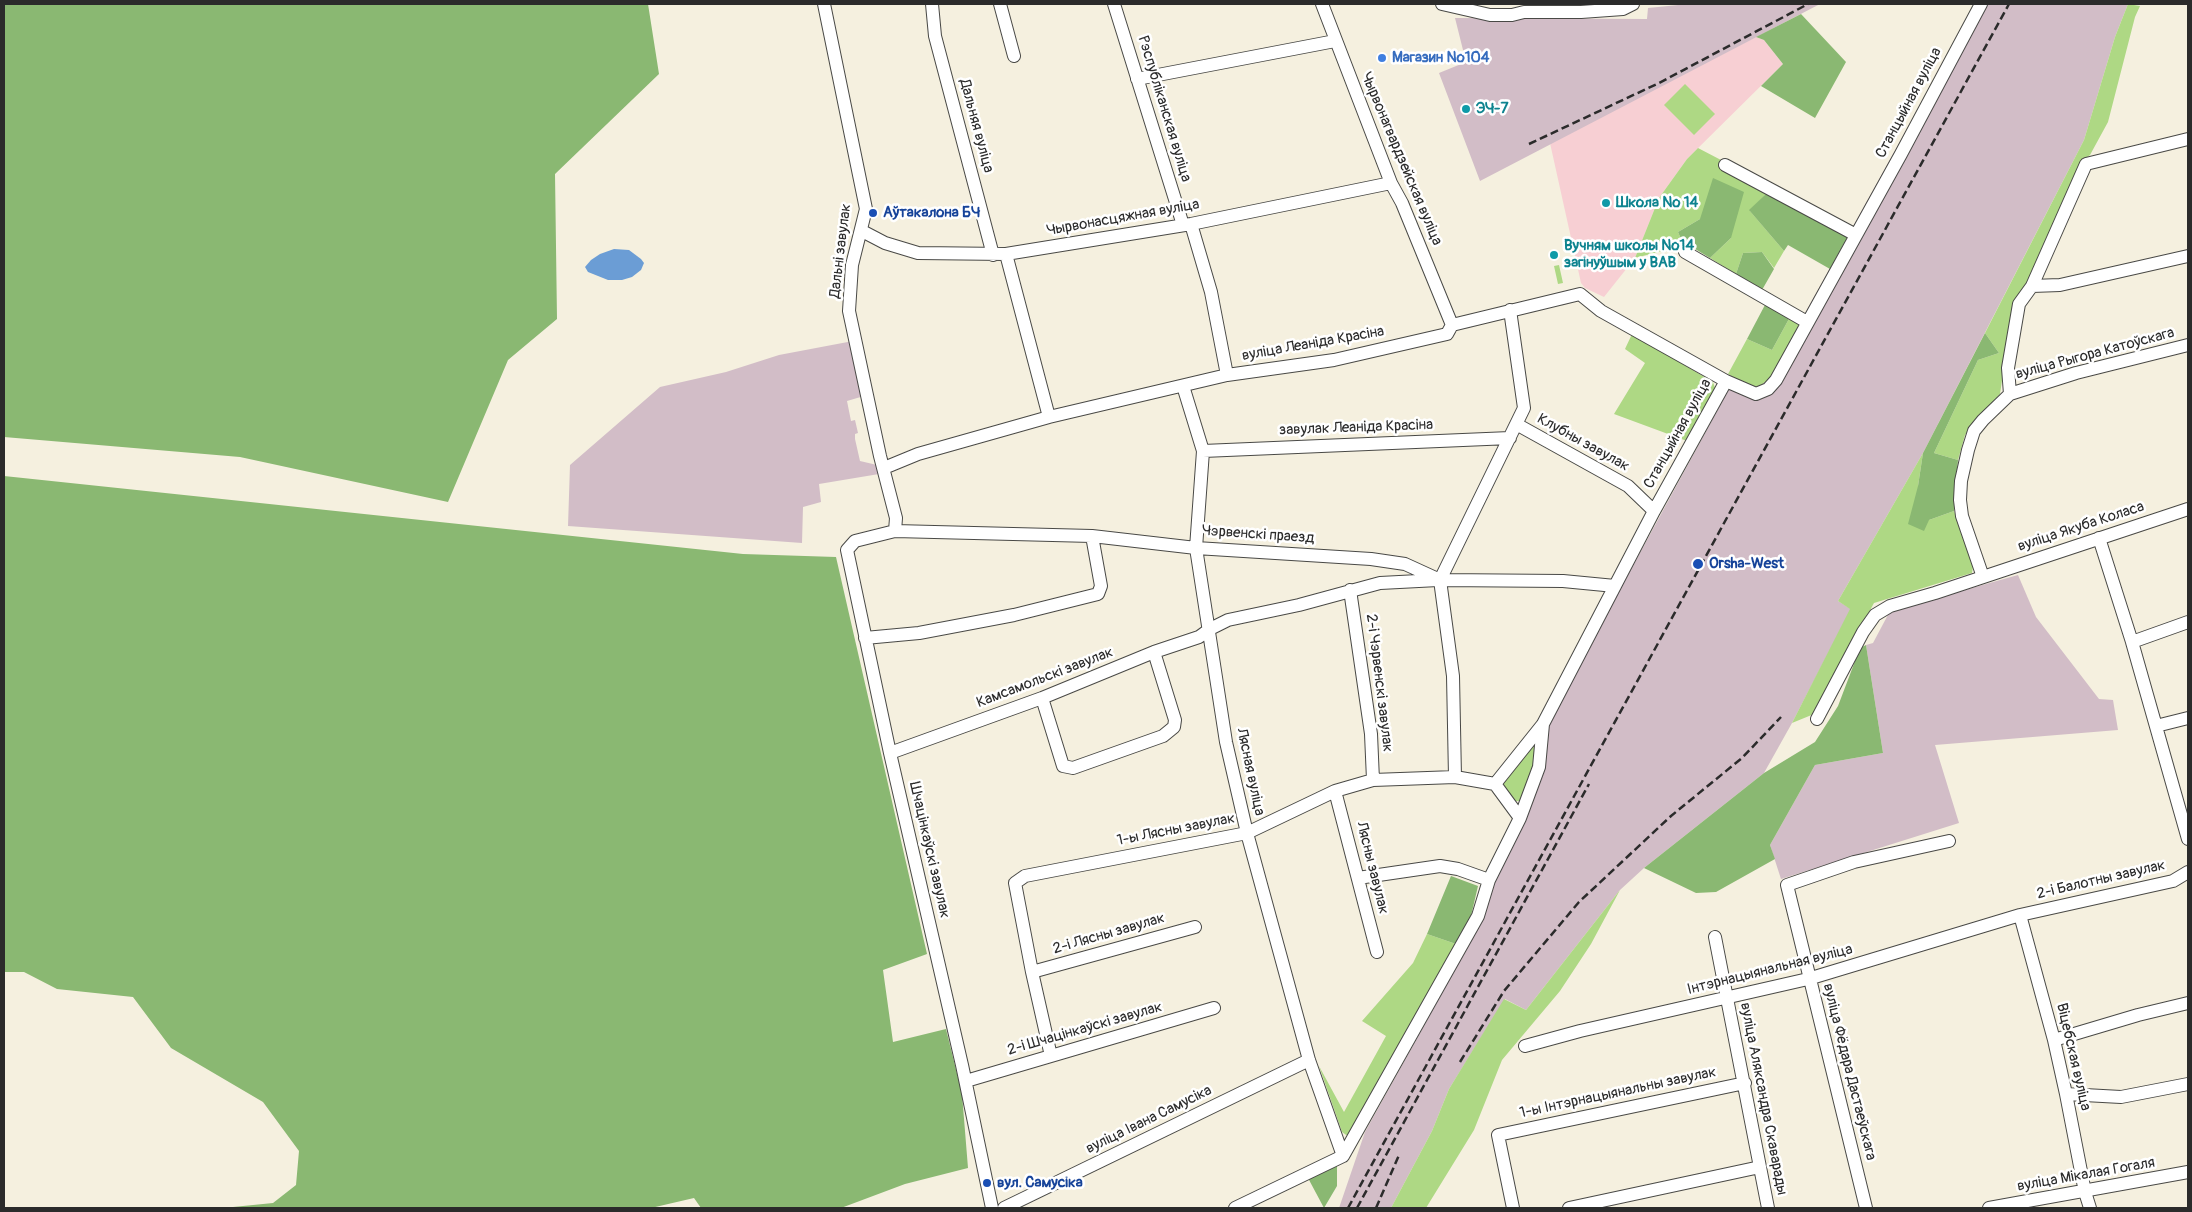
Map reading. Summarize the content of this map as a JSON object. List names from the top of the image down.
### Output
{
  "streets": {
    "street": [
      "Станцыйная вуліца",
      "Рэспубліканская вуліца",
      "Дальняя вуліца",
      "Чырвонагвардзейская вуліца",
      "Чырвонасцяжная вуліца",
      "Дальні завулак",
      "вуліца Леаніда Красіна",
      "вуліца Рыгора Катоўскага",
      "завулак Леаніда Красіна",
      "Клубны завулак",
      "вуліца Якуба Коласа",
      "Чэрвенскі праезд",
      "Камсамольскі завулак",
      "2-і Чэрвенскі завулак",
      "Лясная вуліца",
      "1-ы Лясны завулак",
      "Шчацінкаўскі завулак",
      "Лясны завулак",
      "2-і Балотны завулак",
      "2-і Лясны завулак",
      "Інтэрнацыянальная вуліца",
      "2-і Шчацінкаўскі завулак",
      "Віцебская вуліца",
      "вуліца Фёдара Дастаеўскага",
      "1-ы Інтэрнацыянальны завулак",
      "вуліца Аляксандра Скаварады",
      "вуліца Івана Самусіка",
      "вуліца Мікалая Гогаля"
    ]
  },
  "crossings": [
    ["Станцыйная вуліца", "вуліца Леаніда Красіна"],
    ["Станцыйная вуліца", "Клубны завулак"],
    ["Станцыйная вуліца", "Чэрвенскі праезд"],
    ["Рэспубліканская вуліца", "Чырвонасцяжная вуліца"],
    ["Рэспубліканская вуліца", "вуліца Леаніда Красіна"],
    ["Дальняя вуліца", "Чырвонасцяжная вуліца"],
    ["Чырвонагвардзейская вуліца", "Чырвонасцяжная вуліца"],
    ["Чырвонагвардзейская вуліца", "вуліца Леаніда Красіна"],
    ["Чырвонасцяжная вуліца", "Дальні завулак"],
    ["Дальні завулак", "вуліца Леаніда Красіна"],
    ["Дальні завулак", "Чэрвенскі праезд"],
    ["Дальні завулак", "Шчацінкаўскі завулак"],
    ["вуліца Леаніда Красіна", "Лясная вуліца"],
    ["завулак Леаніда Красіна", "Лясная вуліца"],
    ["Чэрвенскі праезд", "Камсамольскі завулак"],
    ["Чэрвенскі праезд", "Лясная вуліца"],
    ["Чэрвенскі праезд", "Шчацінкаўскі завулак"],
    ["Камсамольскі завулак", "2-і Чэрвенскі завулак"],
    ["Камсамольскі завулак", "Лясная вуліца"],
    ["Камсамольскі завулак", "Шчацінкаўскі завулак"],
    ["2-і Чэрвенскі завулак", "1-ы Лясны завулак"],
    ["Лясная вуліца", "1-ы Лясны завулак"],
    ["Лясная вуліца", "вуліца Івана Самусіка"],
    ["1-ы Лясны завулак", "Лясны завулак"],
    ["1-ы Лясны завулак", "2-і Лясны завулак"],
    ["Шчацінкаўскі завулак", "2-і Шчацінкаўскі завулак"],
    ["2-і Балотны завулак", "Інтэрнацыянальная вуліца"],
    ["2-і Балотны завулак", "Віцебская вуліца"],
    ["Інтэрнацыянальная вуліца", "Віцебская вуліца"],
    ["Інтэрнацыянальная вуліца", "вуліца Фёдара Дастаеўскага"],
    ["Інтэрнацыянальная вуліца", "вуліца Аляксандра Скаварады"],
    ["Віцебская вуліца", "вуліца Мікалая Гогаля"],
    ["1-ы Інтэрнацыянальны завулак", "вуліца Аляксандра Скаварады"]
  ],
  "places": [
    "Магазин №104",
    "ЭЧ-7",
    "Школа № 14",
    "Аўтакалона БЧ",
    "Вучням школы №14 загінуўшым у ВАВ",
    "Orsha-West",
    "вул. Самусіка"
  ]
}
